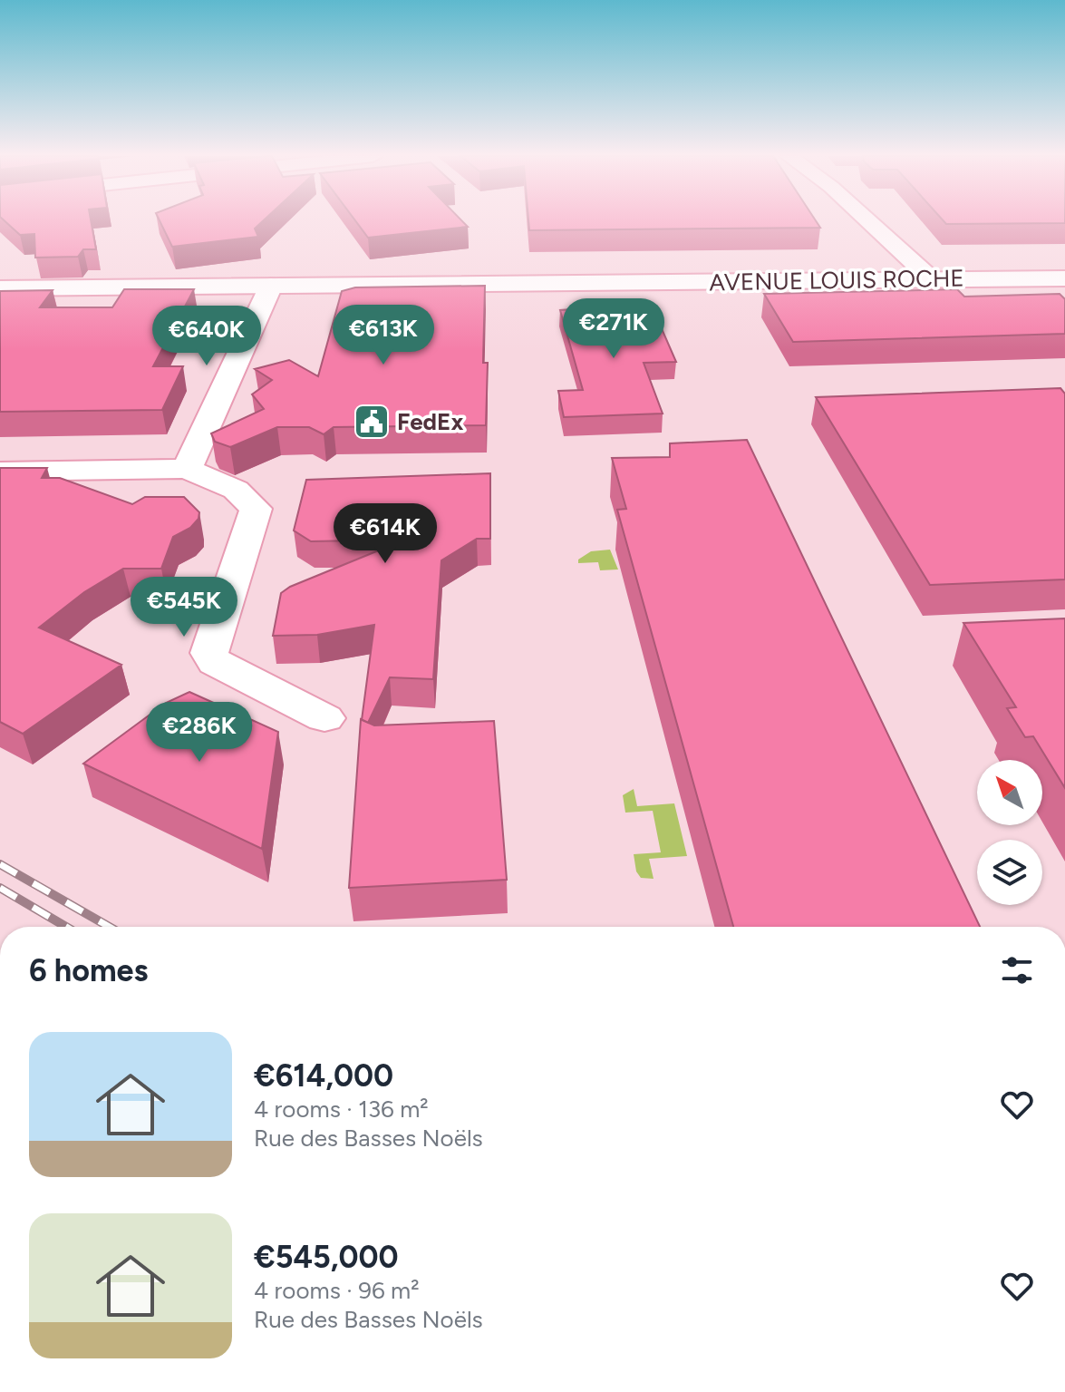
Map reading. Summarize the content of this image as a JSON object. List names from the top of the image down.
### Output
{
  "streets": {
    "street": ["AVENUE LOUIS ROCHE"]
  },
  "places": {
    "public building": ["FedEx"]
  },
  "north": "top left",
  "page": {
    "price": [
      "€271K",
      "€613K",
      "€640K",
      "€614K",
      "€545K",
      "€286K"
    ],
    "heading": "6 homes",
    "list": [
      {
        "name": "€614,000",
        "note": "4 rooms · 136 m² · Rue des Basses Noëls"
      },
      {
        "name": "€545,000",
        "note": "4 rooms · 96 m² · Rue des Basses Noëls"
      }
    ]
  }
}
